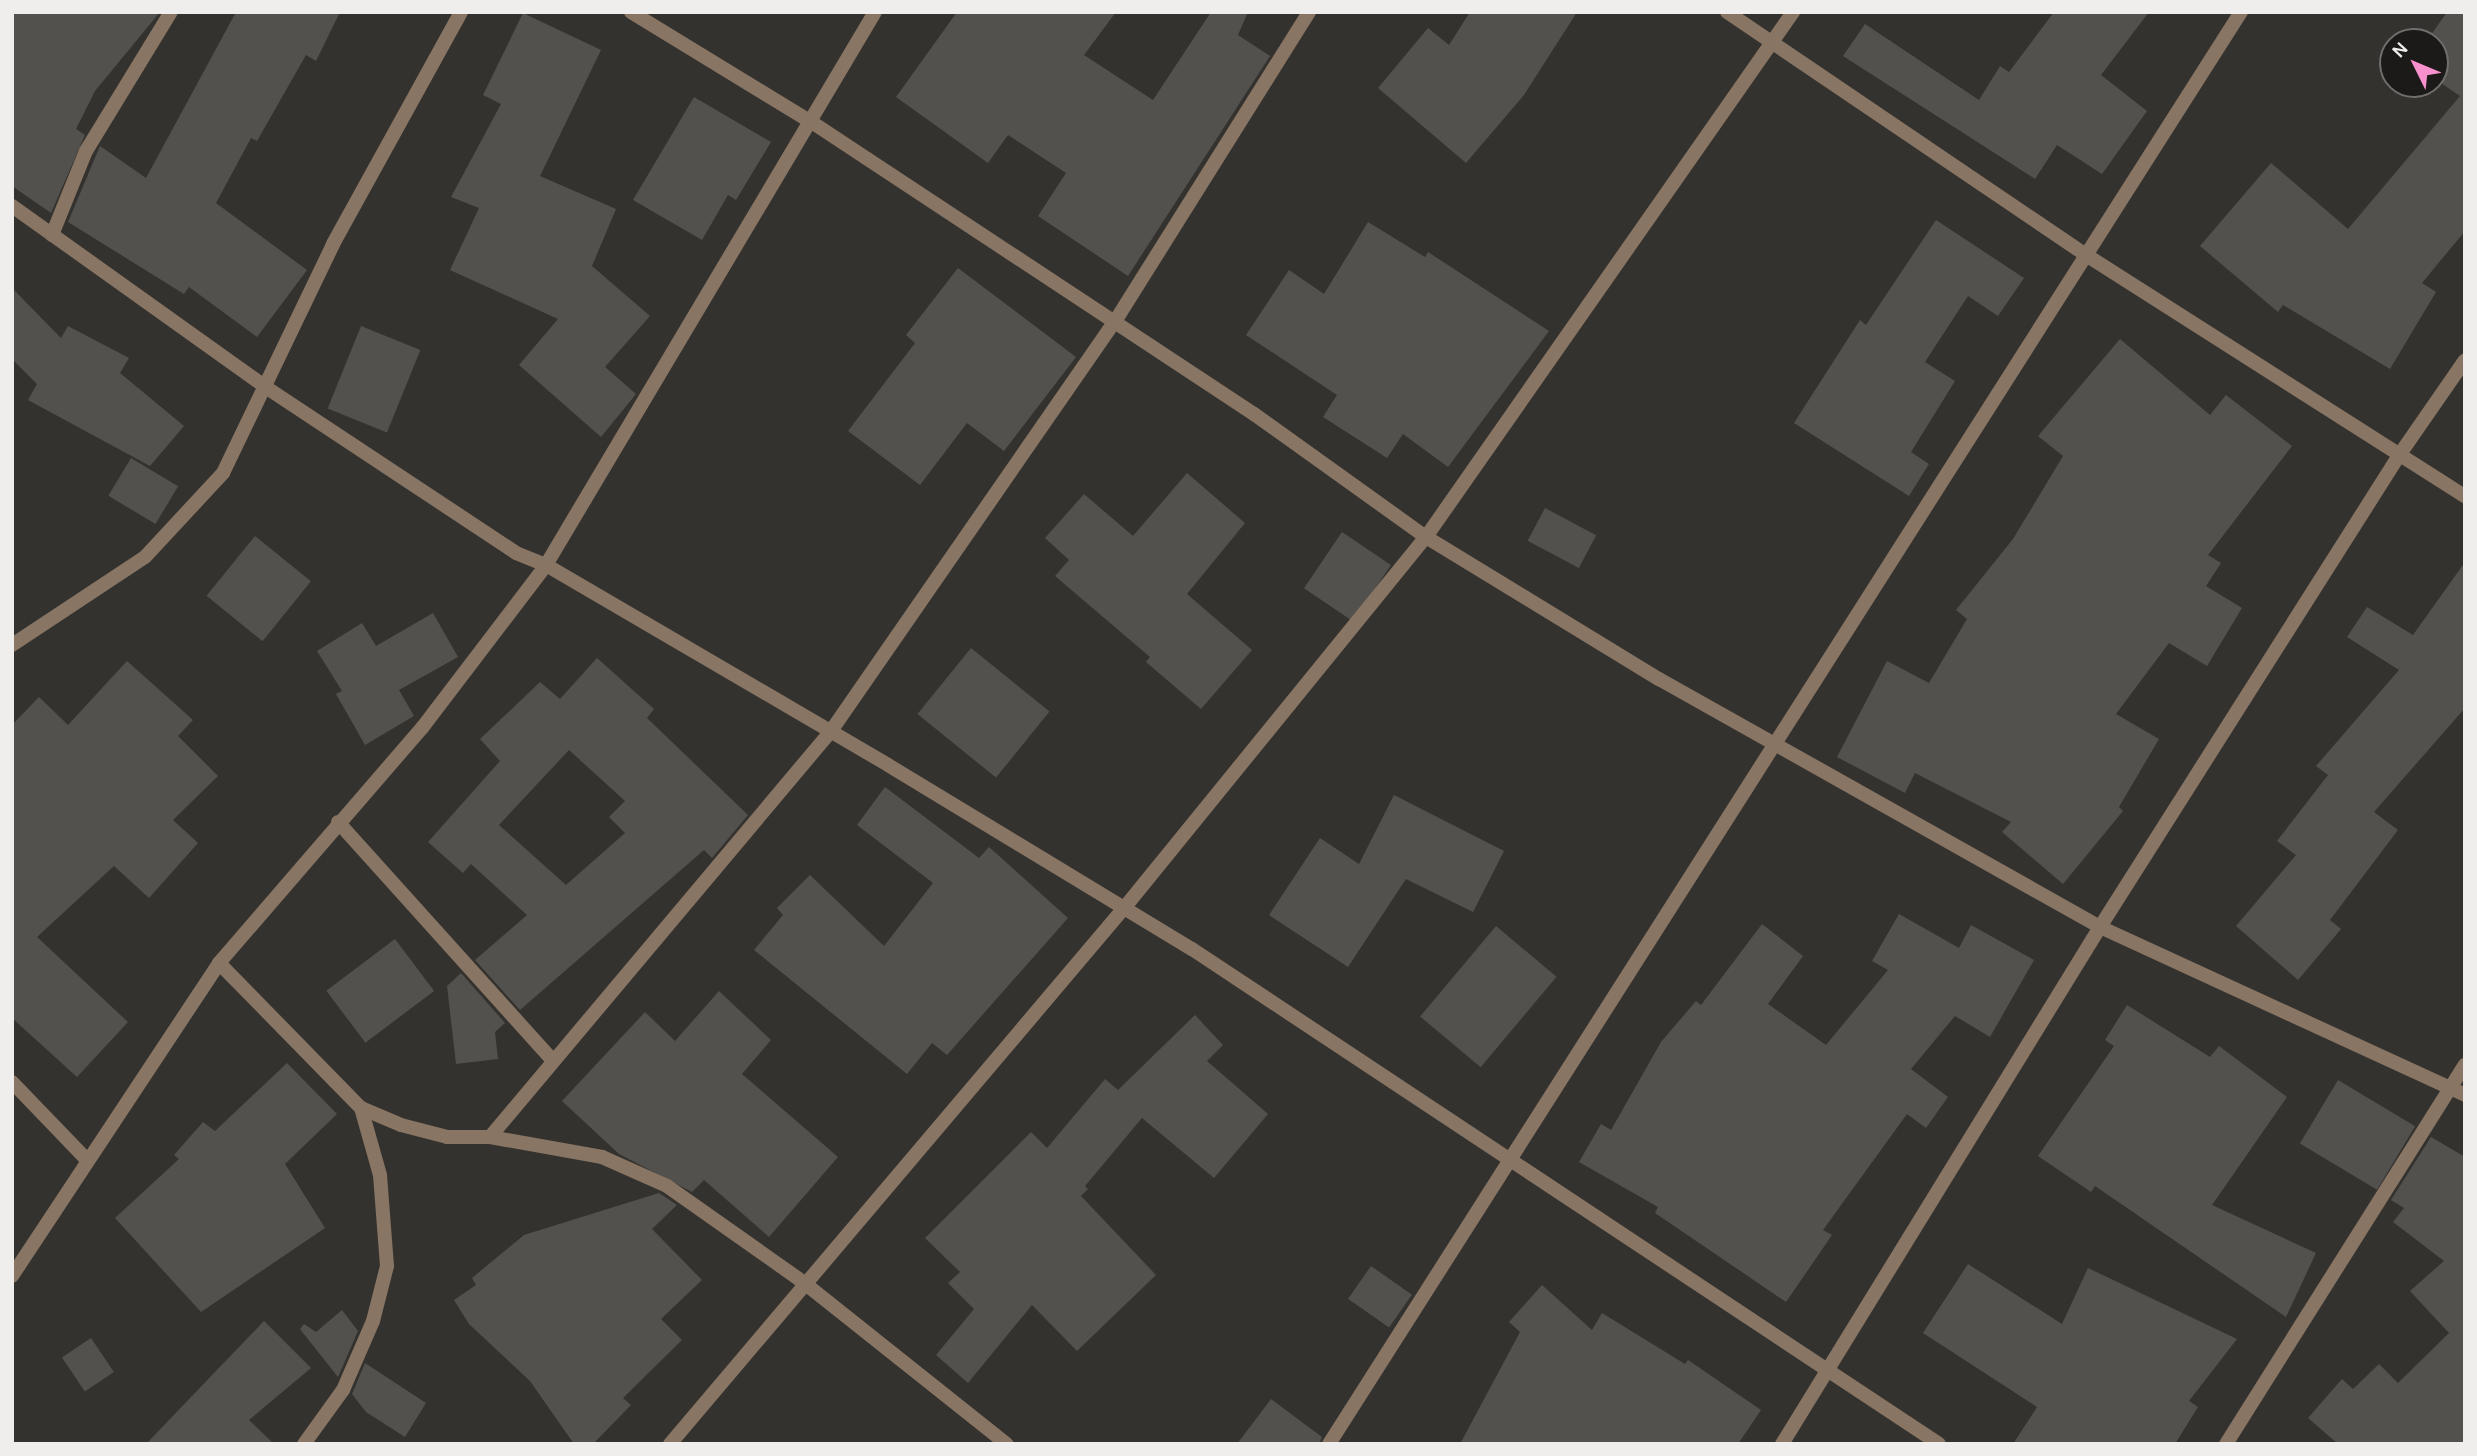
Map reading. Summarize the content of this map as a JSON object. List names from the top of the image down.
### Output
{
  "north": "top left"
}
